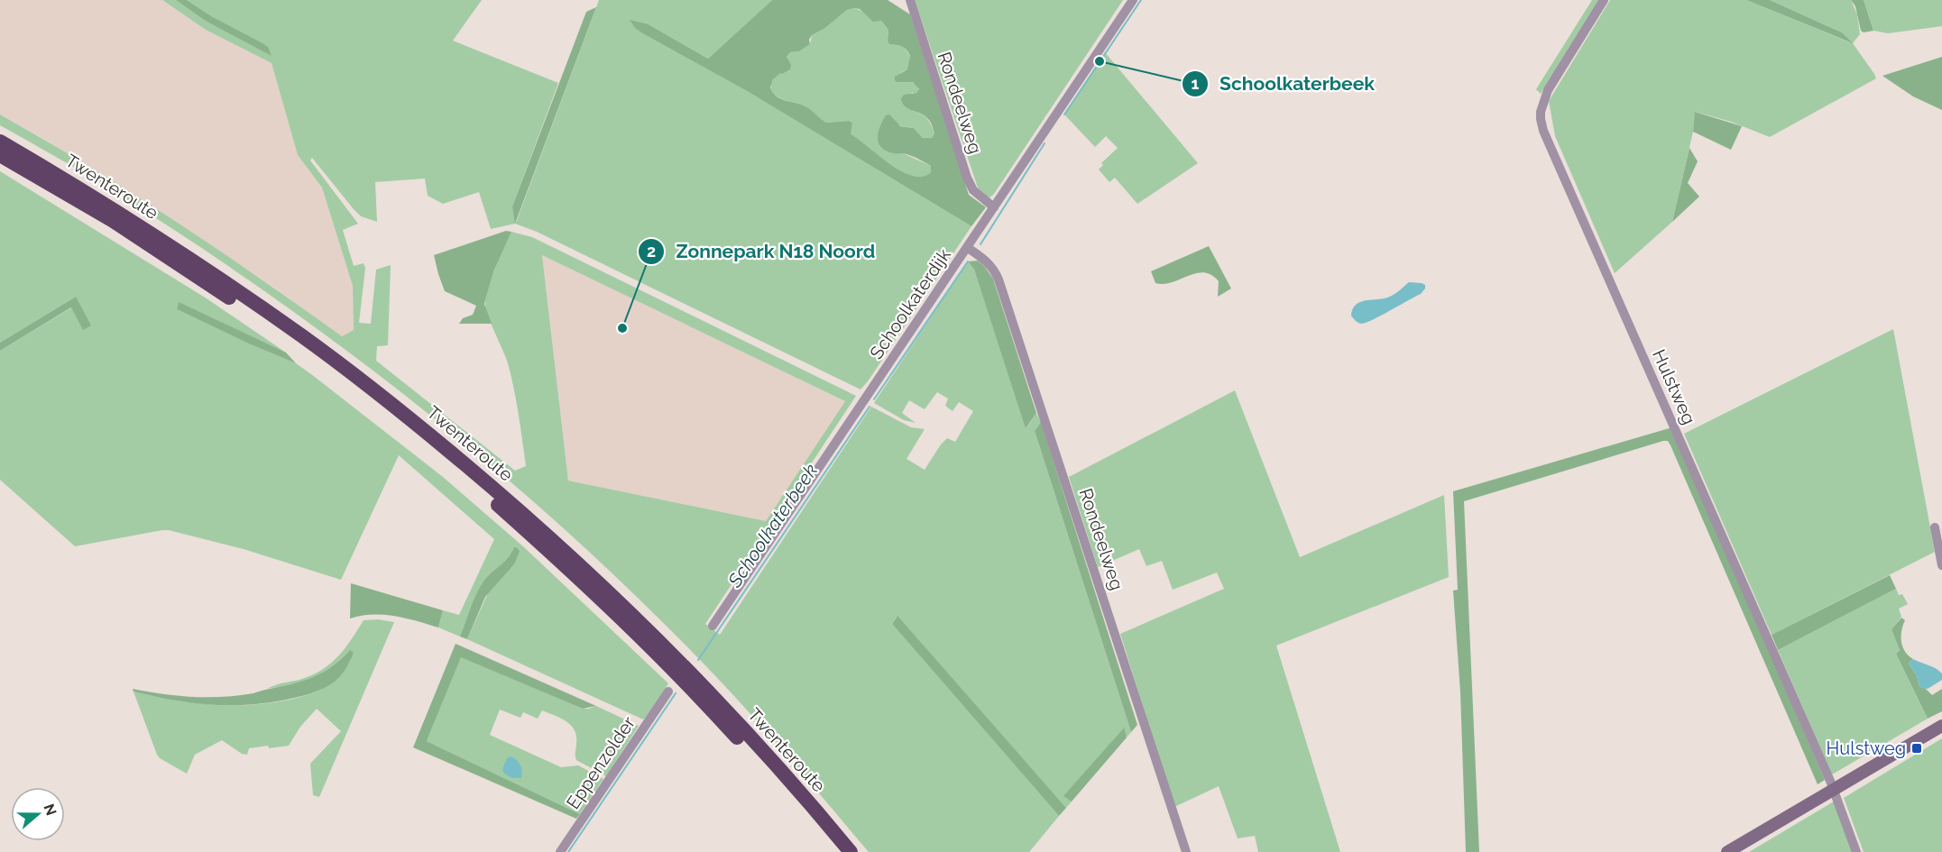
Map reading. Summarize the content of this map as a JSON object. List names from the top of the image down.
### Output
{
  "streets": {
    "highway": ["Twenteroute"],
    "street": [
      "Rondeelweg",
      "Schoolkaterdijk",
      "Hulstweg",
      "Eppenzolder"
    ]
  },
  "crossings": [
    ["Rondeelweg", "Schoolkaterdijk"]
  ],
  "water": ["Schoolkaterbeek"],
  "places": {
    "other": ["Schoolkaterbeek", "Zonnepark N18 Noord"],
    "transit": ["Hulstweg"]
  },
  "north": "right"
}
